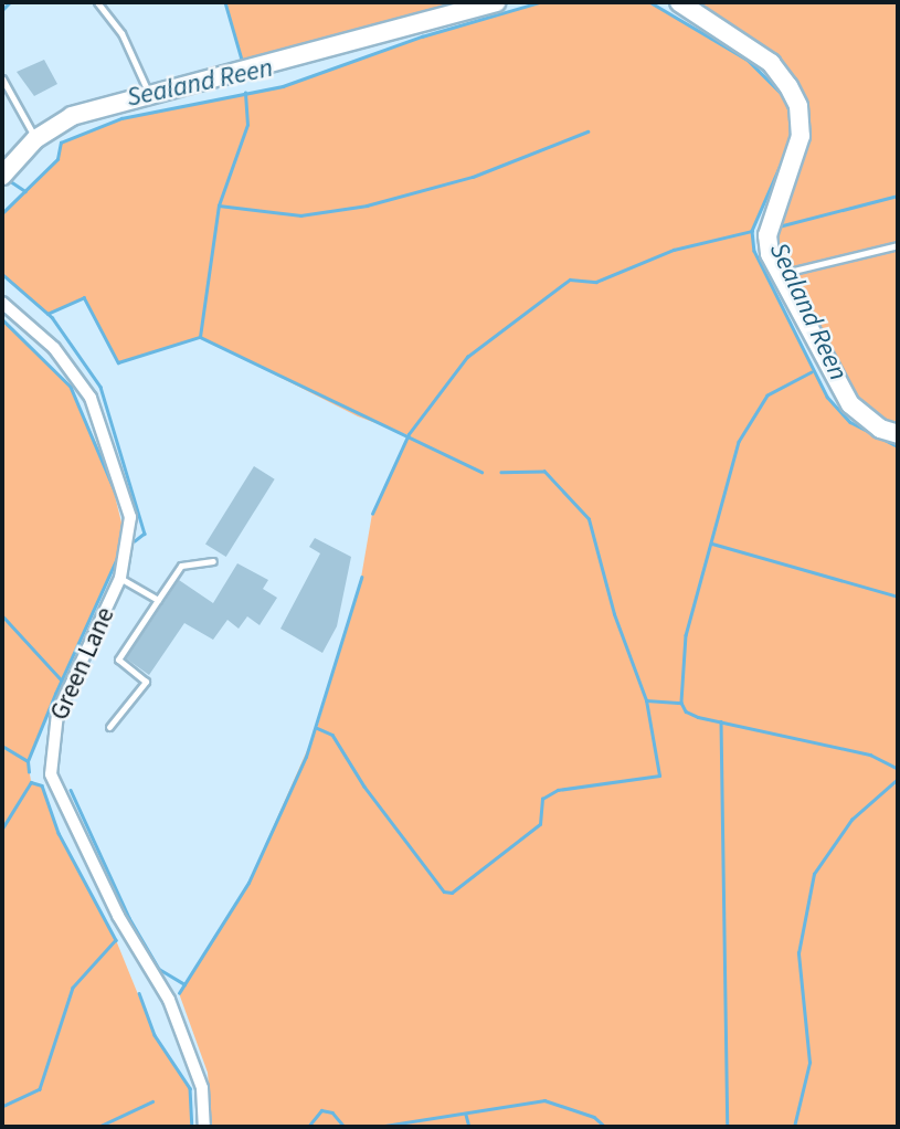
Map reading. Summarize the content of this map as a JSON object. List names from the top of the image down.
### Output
{
  "streets": {
    "street": ["Green Lane"]
  },
  "water": ["Sealand Reen"]
}
